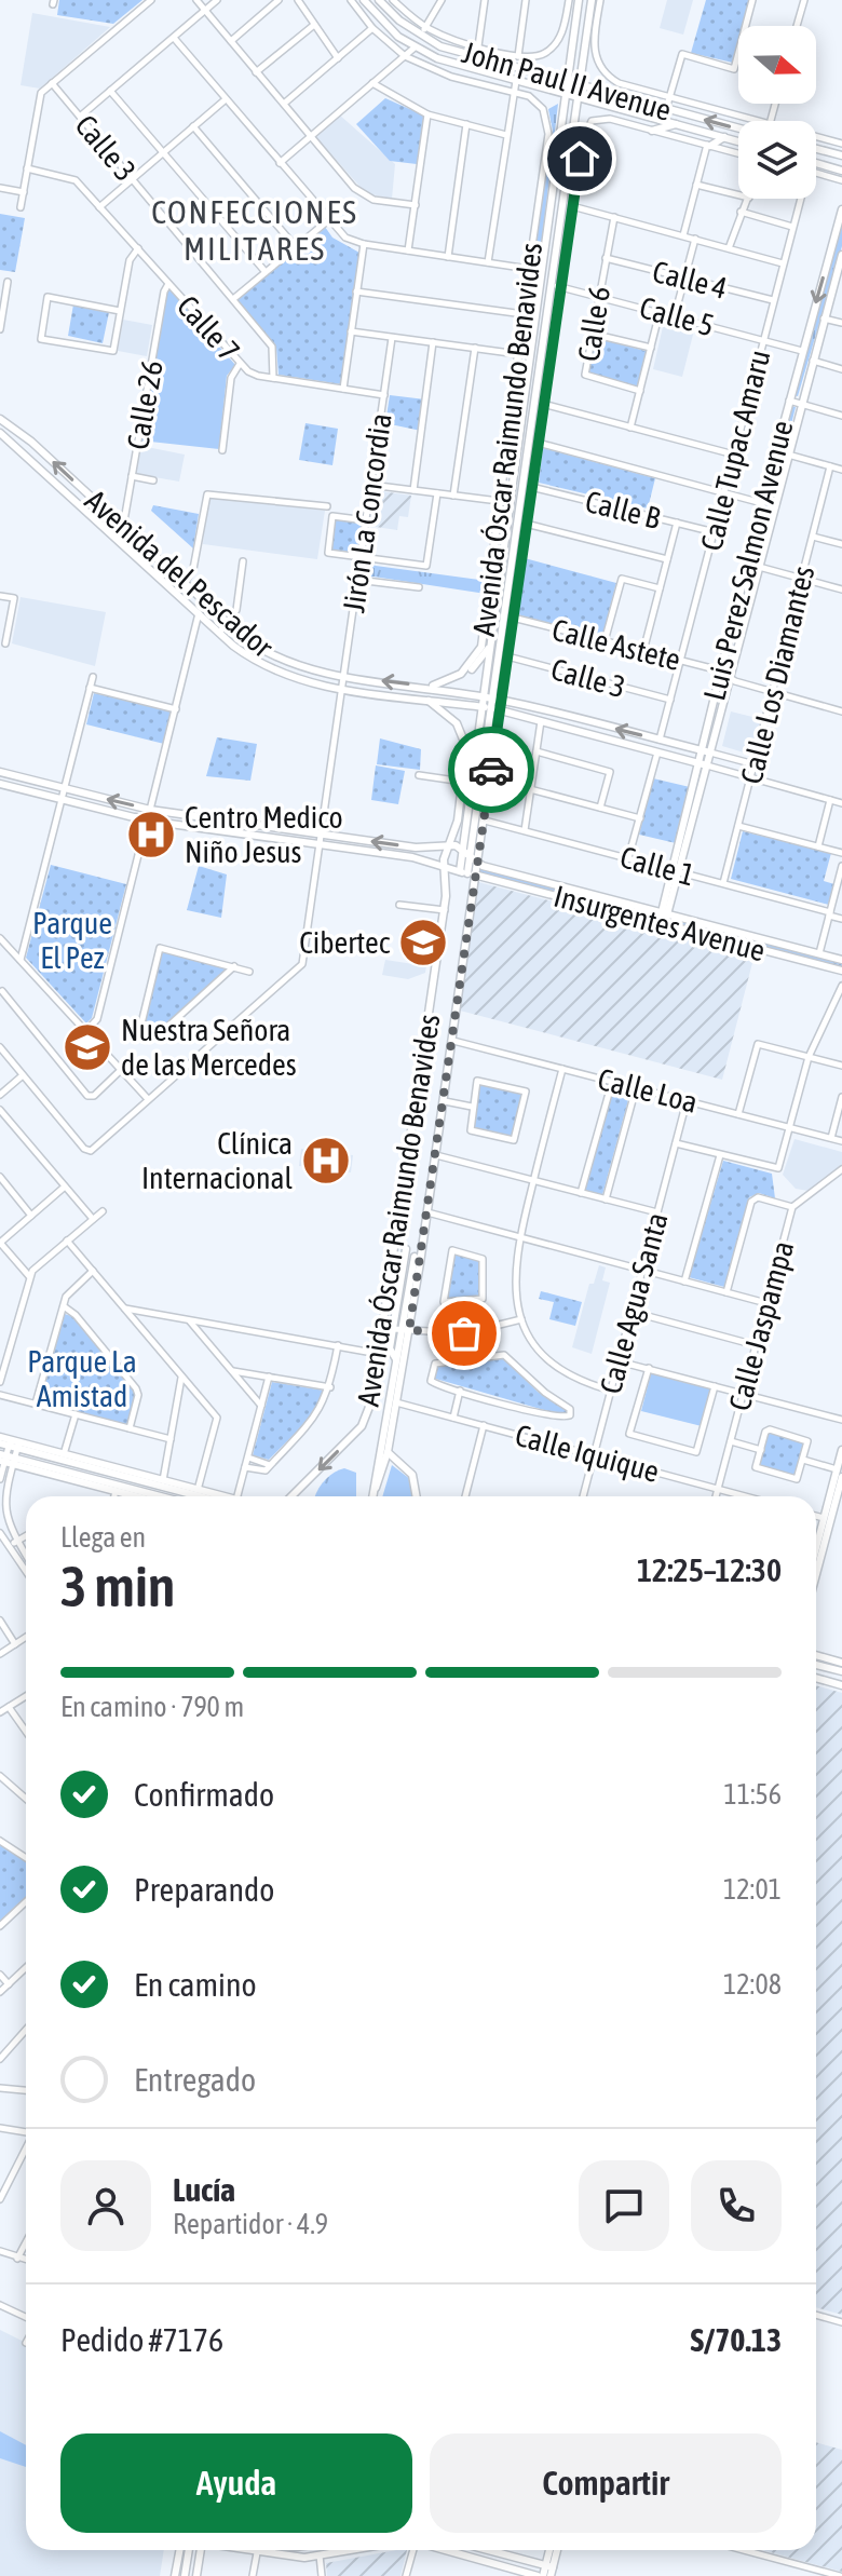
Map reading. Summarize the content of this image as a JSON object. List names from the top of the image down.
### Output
{
  "streets": {
    "main road": [
      "John Paul II Avenue",
      "Avenida Óscar Raimundo Benavides",
      "Luis Perez Salmon Avenue",
      "Avenida del Pescador",
      "Insurgentes Avenue"
    ],
    "street": [
      "Calle 3",
      "Calle 4",
      "Calle 5",
      "Calle 6",
      "Calle 7",
      "Calle 26",
      "Calle Tupac Amaru",
      "Calle B",
      "Jirón La Concordia",
      "Calle Astete",
      "Calle Los Diamantes",
      "Calle 1",
      "Calle Loa",
      "Calle Agua Santa",
      "Calle Jaspampa",
      "Calle Iquique"
    ]
  },
  "crossings": [
    ["John Paul II Avenue", "Avenida Óscar Raimundo Benavides"],
    ["Calle 3", "Calle 7"],
    ["Calle 3", "Avenida Óscar Raimundo Benavides"],
    ["Calle 3", "Calle Tupac Amaru"],
    ["Calle 3", "Avenida del Pescador"],
    ["Calle 3", "Calle 1"],
    ["Calle 4", "Calle 6"],
    ["Calle 4", "Calle Tupac Amaru"],
    ["Calle 5", "Calle 6"],
    ["Calle 5", "Avenida Óscar Raimundo Benavides"],
    ["Calle 5", "Calle Tupac Amaru"],
    ["Calle 5", "Luis Perez Salmon Avenue"],
    ["Calle 7", "Calle 26"],
    ["Calle 7", "Jirón La Concordia"],
    ["Calle 26", "Avenida del Pescador"],
    ["Avenida Óscar Raimundo Benavides", "Calle B"],
    ["Avenida Óscar Raimundo Benavides", "Jirón La Concordia"],
    ["Avenida Óscar Raimundo Benavides", "Avenida del Pescador"],
    ["Avenida Óscar Raimundo Benavides", "Calle Astete"],
    ["Avenida Óscar Raimundo Benavides", "Calle 1"],
    ["Avenida Óscar Raimundo Benavides", "Insurgentes Avenue"],
    ["Avenida Óscar Raimundo Benavides", "Calle Loa"],
    ["Avenida Óscar Raimundo Benavides", "Calle Iquique"],
    ["Calle Tupac Amaru", "Calle B"],
    ["Calle Tupac Amaru", "Avenida del Pescador"],
    ["Calle Tupac Amaru", "Calle Astete"],
    ["Jirón La Concordia", "Avenida del Pescador"],
    ["Luis Perez Salmon Avenue", "Avenida del Pescador"],
    ["Luis Perez Salmon Avenue", "Calle Astete"],
    ["Luis Perez Salmon Avenue", "Calle 1"],
    ["Luis Perez Salmon Avenue", "Insurgentes Avenue"],
    ["Calle Astete", "Calle Los Diamantes"],
    ["Calle Los Diamantes", "Calle 1"],
    ["Calle Loa", "Calle Agua Santa"],
    ["Calle Agua Santa", "Calle Iquique"],
    ["Calle Jaspampa", "Calle Iquique"]
  ],
  "districts": ["CONFECCIONES MILITARES"],
  "parks": ["Parque El Pez", "Parque La Amistad"],
  "places": {
    "hospital": ["Centro Medico Niño Jesus", "Clínica Internacional"],
    "school or university": ["Cibertec", "Nuestra Señora de las Mercedes"]
  },
  "north": "right",
  "page": {
    "heading": ["3 min", "Llega en", "12:25–12:30"],
    "panel": [
      "Lucía",
      "Repartidor · 4.9",
      "Pedido #7176",
      "S/70.13"
    ],
    "bar": "En camino · 790 m",
    "list": [
      ["Confirmado", "11:56"],
      ["Preparando", "12:01"],
      ["En camino", "12:08"],
      "Entregado"
    ],
    "buttons": ["Ayuda", "Compartir"]
  }
}
